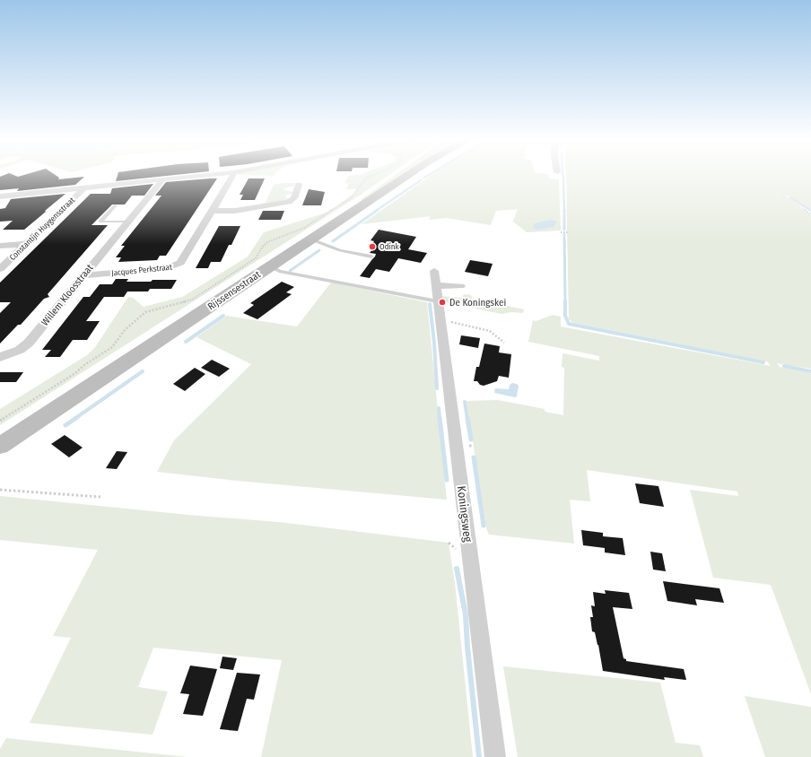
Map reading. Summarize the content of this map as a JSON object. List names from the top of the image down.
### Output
{
  "streets": {
    "main road": ["Rijssensestraat"],
    "street": [
      "Constantijn Huygensstraat",
      "Jacques Perkstraat",
      "Willem Kloosstraat",
      "Koningsweg"
    ]
  },
  "crossings": [
    ["Jacques Perkstraat", "Willem Kloosstraat"]
  ],
  "places": ["Odink", "De Koningskei"]
}
